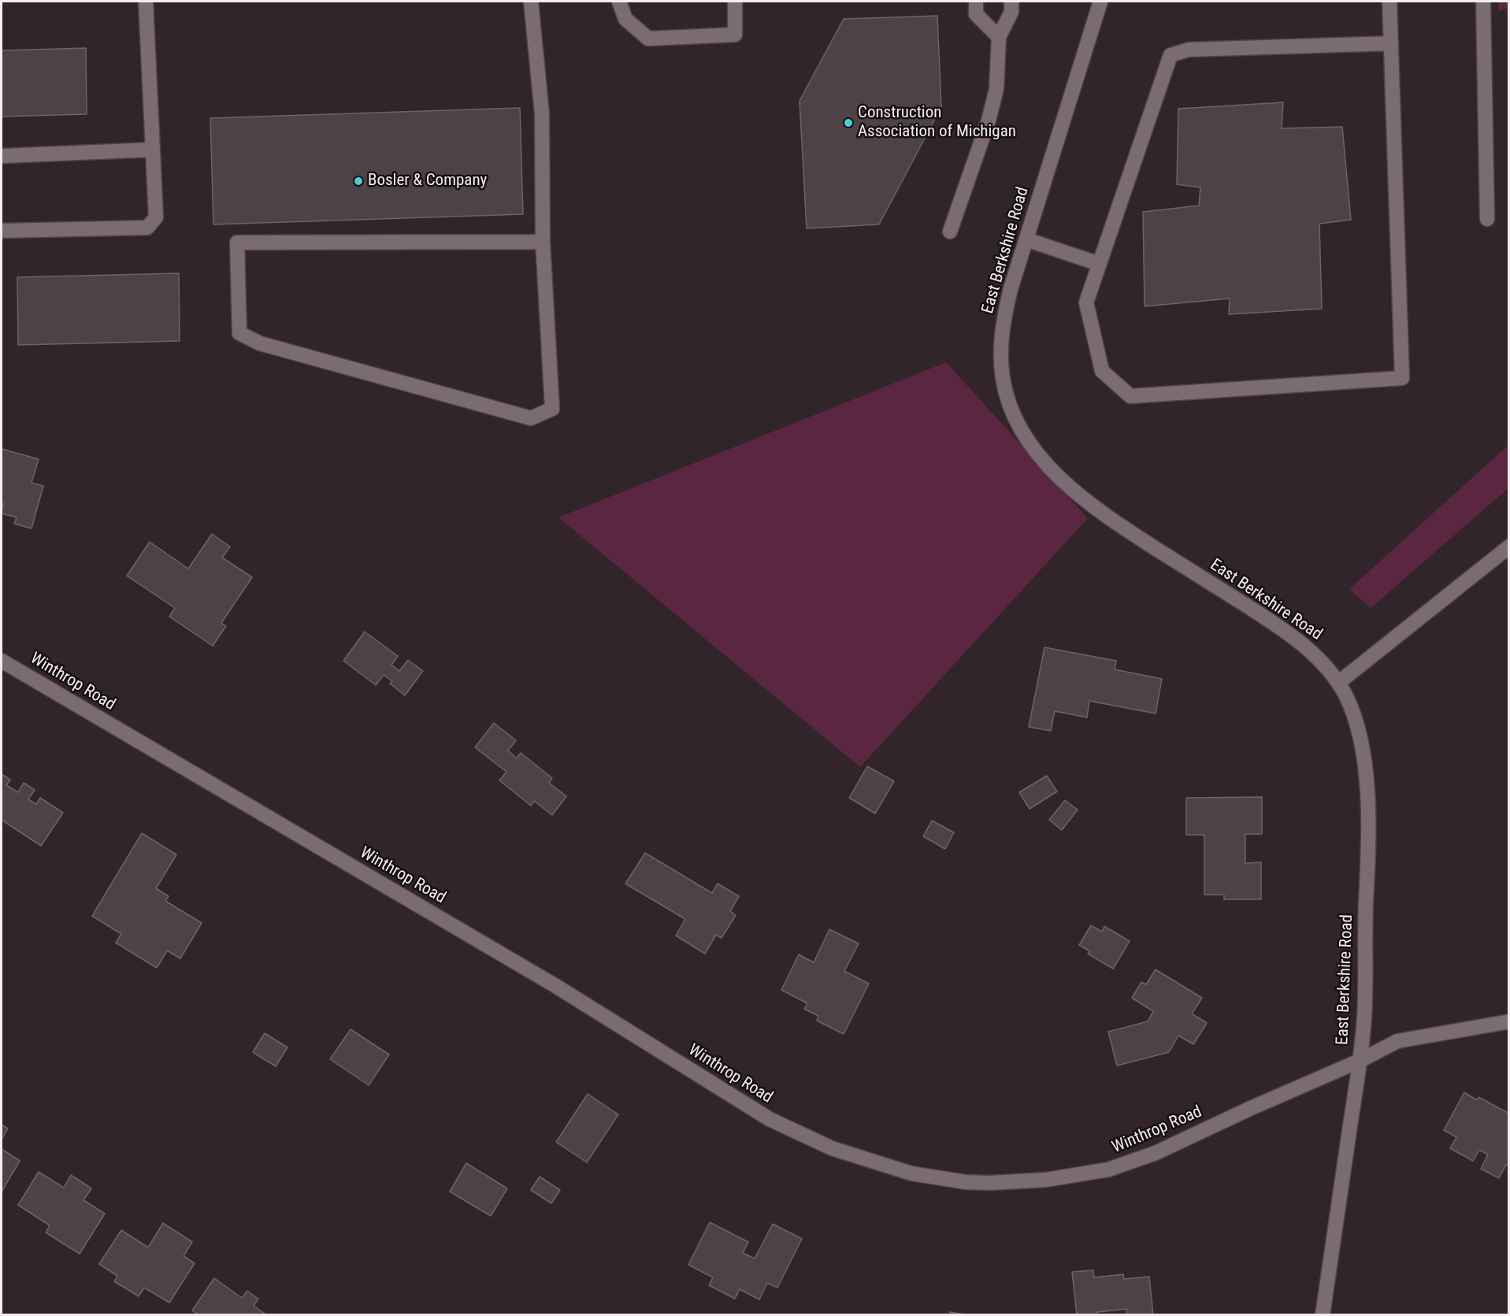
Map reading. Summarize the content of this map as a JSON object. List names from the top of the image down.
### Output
{
  "streets": {
    "street": ["East Berkshire Road", "Winthrop Road"]
  },
  "crossings": [
    ["East Berkshire Road", "Winthrop Road"]
  ],
  "places": ["Construction Association of Michigan", "Bosler & Company"]
}
